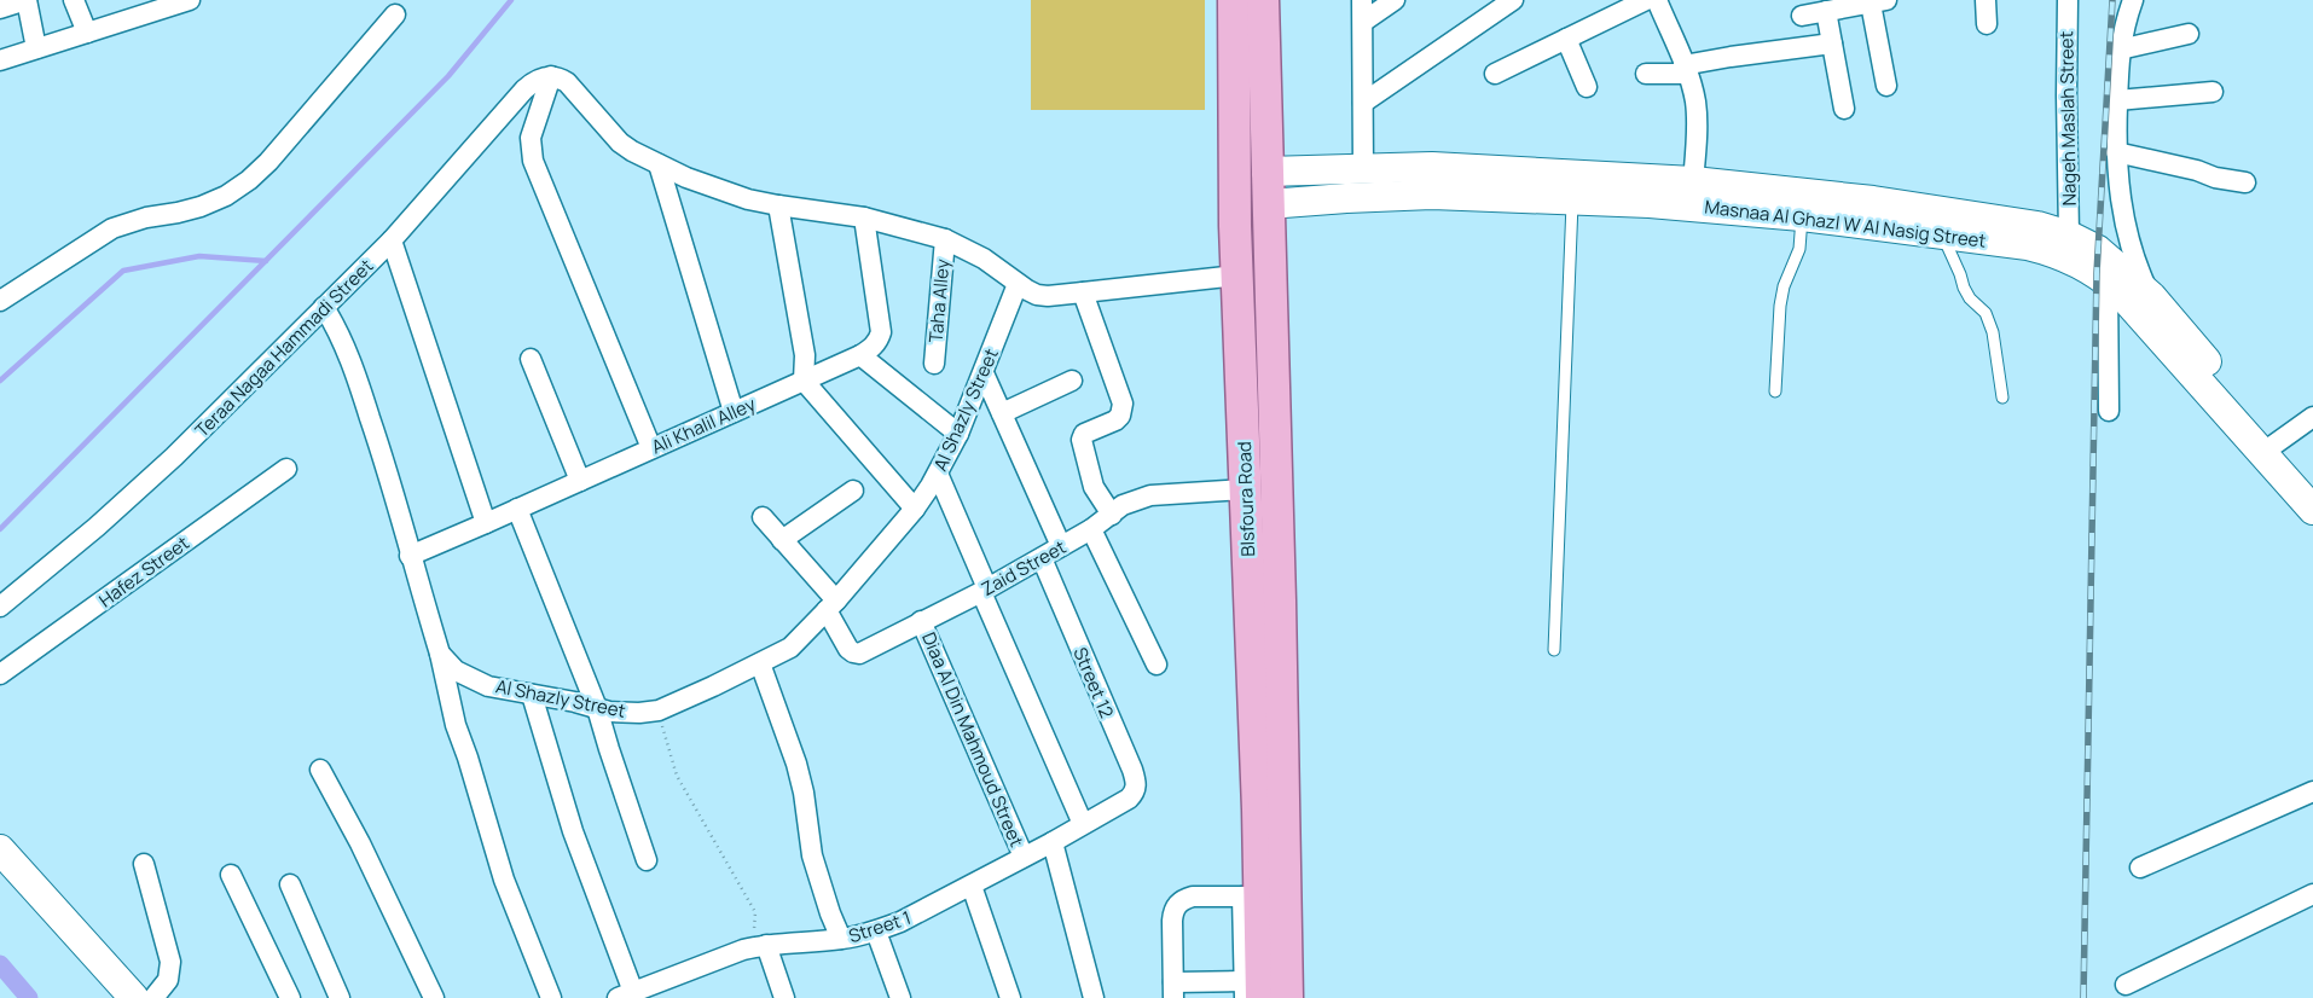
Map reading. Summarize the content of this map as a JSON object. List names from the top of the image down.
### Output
{
  "streets": {
    "main road": ["Masnaa Al Ghazl W Al Nasig Street", "Blsfoura Road"],
    "street": [
      "Nageh Maslah Street",
      "Taha Alley",
      "Teraa Nagaa Hammadi Street",
      "Al Shazly Street",
      "Ali Khalil Alley",
      "Zaid Street",
      "Hafez Street",
      "Street 12",
      "Diaa Al Din Mahmoud Street",
      "Street 1"
    ]
  },
  "crossings": [
    ["Nageh Maslah Street", "Masnaa Al Ghazl W Al Nasig Street"],
    ["Masnaa Al Ghazl W Al Nasig Street", "Blsfoura Road"],
    ["Al Shazly Street", "Zaid Street"],
    ["Blsfoura Road", "Zaid Street"],
    ["Zaid Street", "Street 12"],
    ["Zaid Street", "Diaa Al Din Mahmoud Street"],
    ["Street 12", "Street 1"],
    ["Diaa Al Din Mahmoud Street", "Street 1"]
  ]
}
